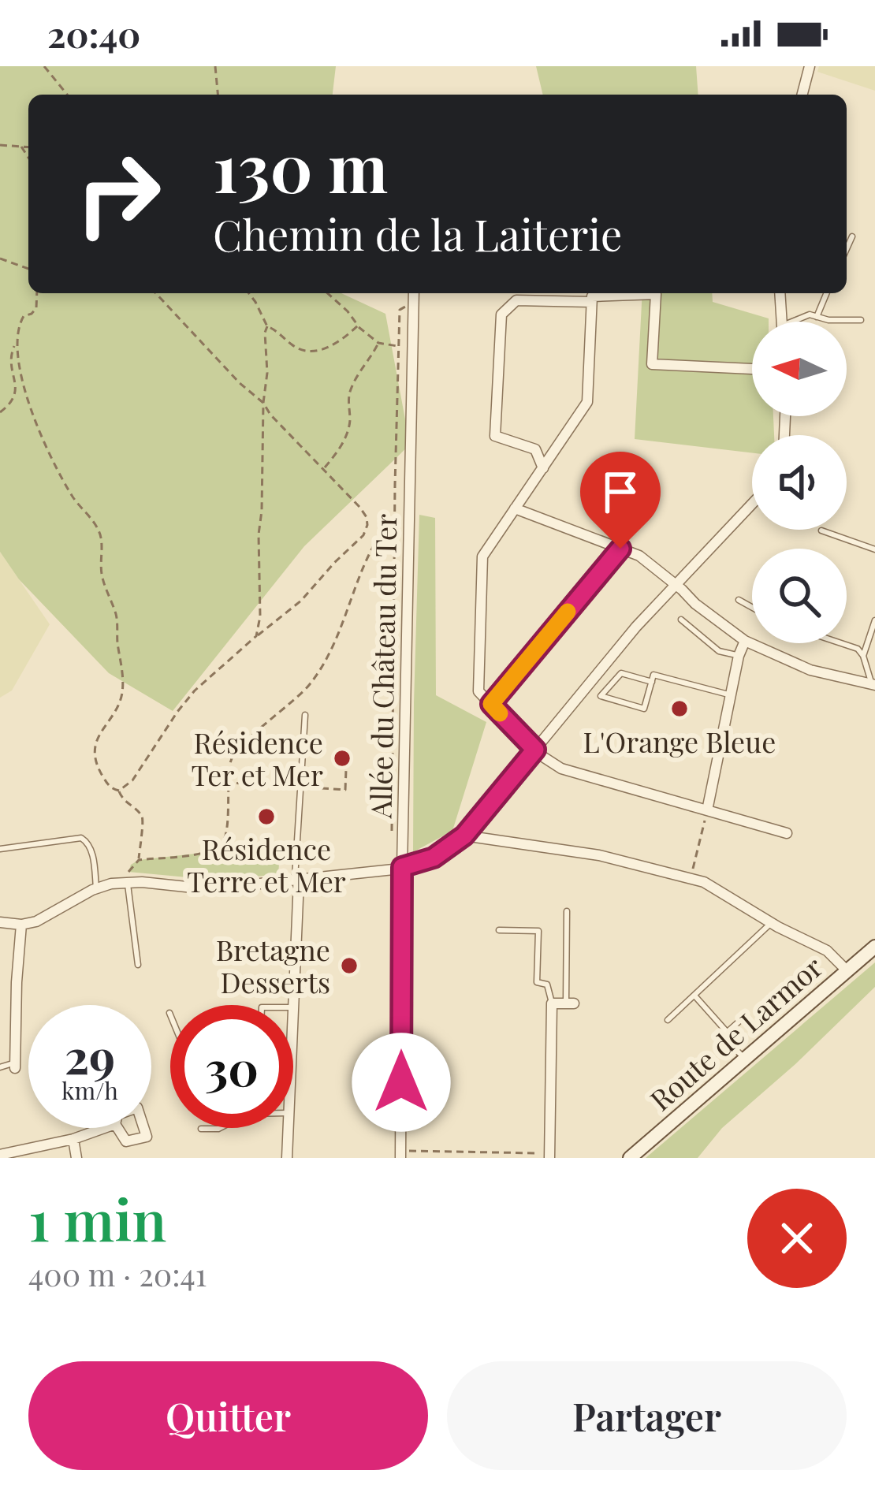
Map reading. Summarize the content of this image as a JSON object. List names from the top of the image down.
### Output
{
  "streets": {
    "main road": ["Route de Larmor"],
    "street": ["Allée du Château du Ter"]
  },
  "places": [
    "L'Orange Bleue",
    "Résidence Ter et Mer",
    "Résidence Terre et Mer",
    "Bretagne Desserts"
  ],
  "north": "left",
  "page": {
    "status": "20:40",
    "turn": ["130 m", "Chemin de la Laiterie"],
    "speed": "29 km/h",
    "limit": "30",
    "heading": ["1 min", "400 m · 20:41"],
    "buttons": ["Quitter", "Partager"]
  }
}
